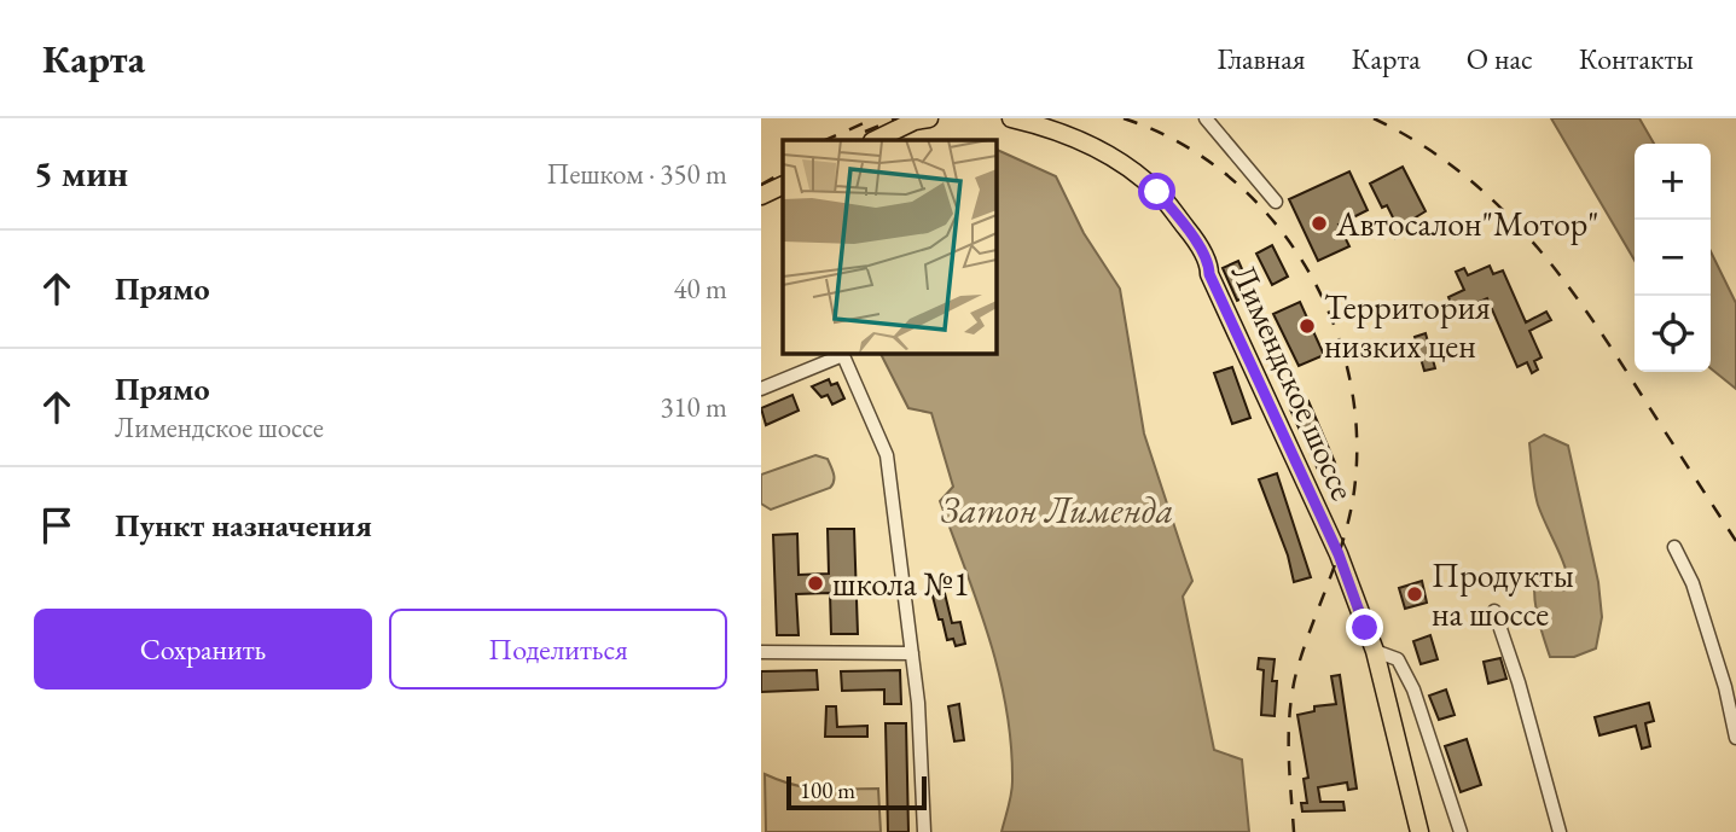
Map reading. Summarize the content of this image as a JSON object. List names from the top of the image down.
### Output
{
  "streets": {
    "main road": ["Лимендское шоссе"]
  },
  "water": ["Затон Лименда"],
  "places": [
    "Автосалон\"Мотор\"",
    "Территория низких цен",
    "школа №1",
    "Продукты на шоссе"
  ],
  "scale_bar": "100 m",
  "page": {
    "header": "Карта",
    "nav": [
      "Главная",
      "Карта",
      "О нас",
      "Контакты"
    ],
    "heading": ["5 мин", "Пешком · 350 m"],
    "map_buttons": ["+", "−"],
    "list": [
      ["Прямо", "40 m"],
      ["Прямо", "Лимендское шоссе", "310 m"],
      "Пункт назначения"
    ],
    "buttons": ["Сохранить", "Поделиться"],
    "scale": "100 m"
  }
}
